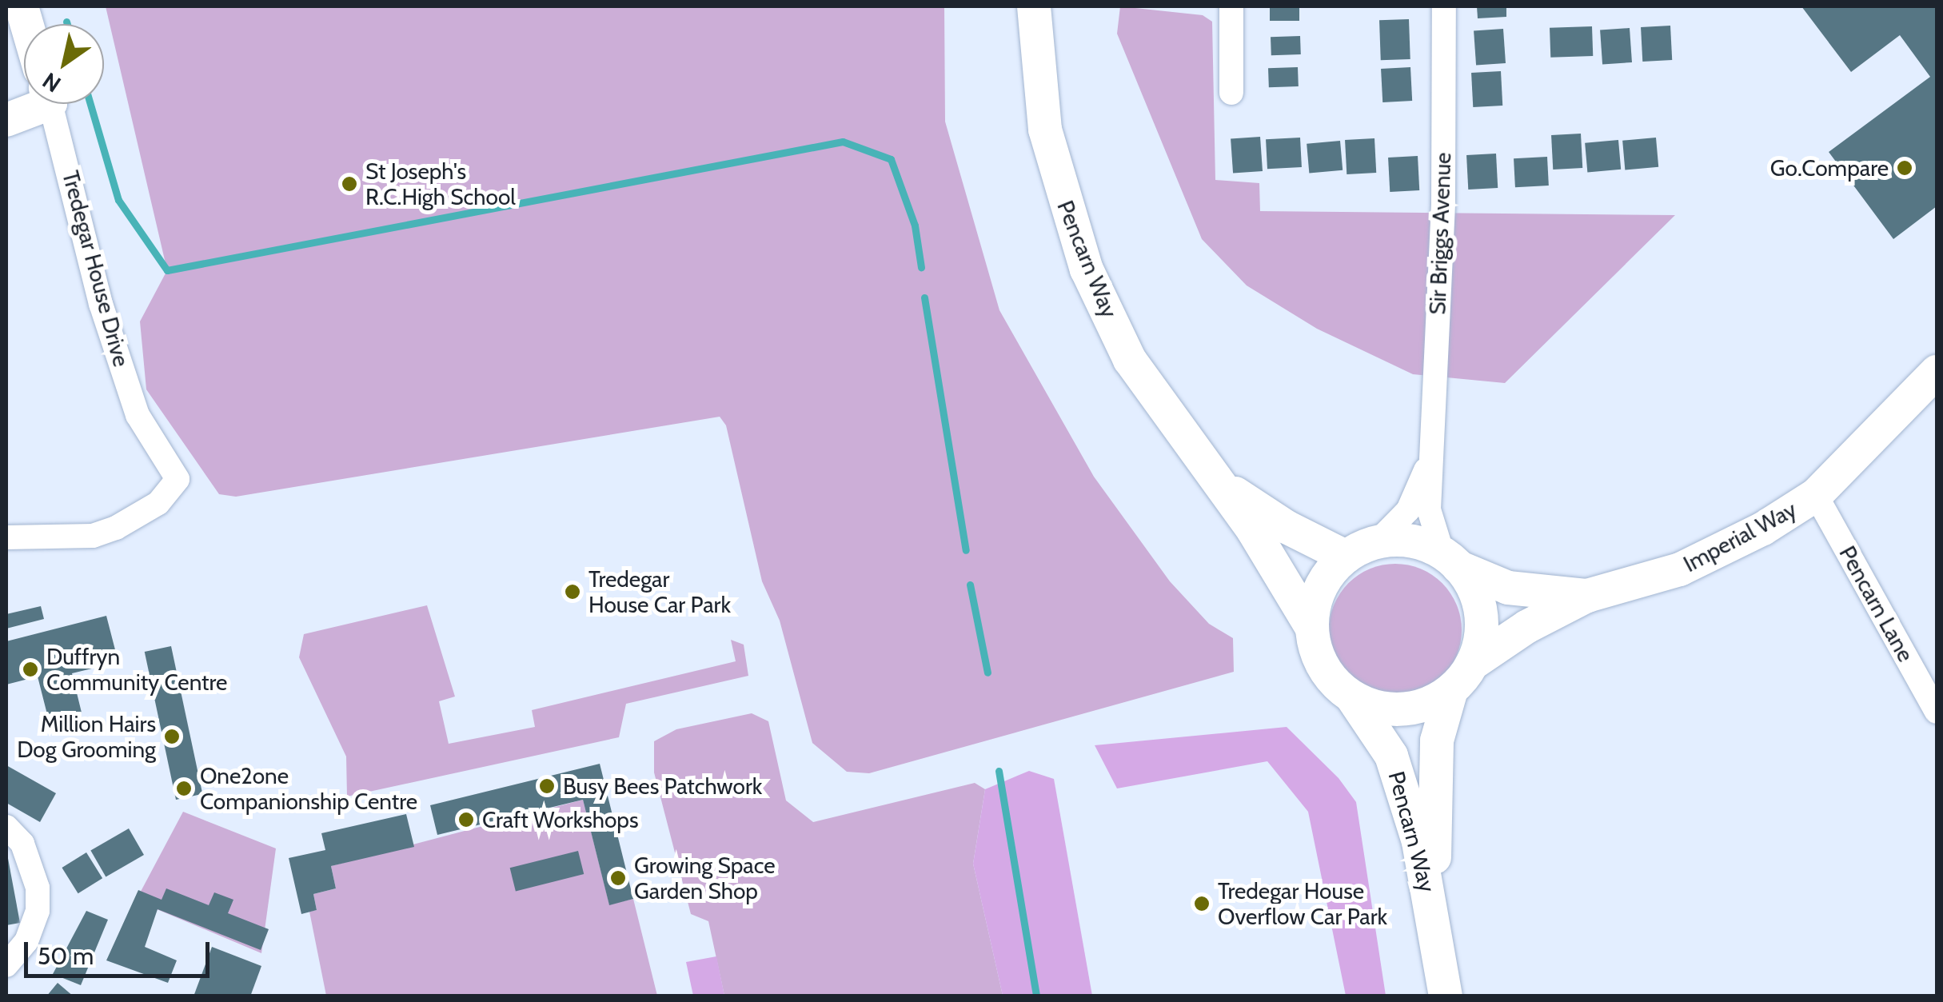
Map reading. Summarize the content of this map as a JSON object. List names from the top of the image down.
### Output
{
  "streets": {
    "street": [
      "Sir Briggs Avenue",
      "Pencarn Way",
      "Tredegar House Drive",
      "Imperial Way",
      "Pencarn Lane"
    ]
  },
  "crossings": [
    ["Sir Briggs Avenue", "Pencarn Way"],
    ["Sir Briggs Avenue", "Imperial Way"],
    ["Pencarn Way", "Imperial Way"],
    ["Imperial Way", "Pencarn Lane"]
  ],
  "places": [
    "Go.Compare",
    "St Joseph's R.C.High School",
    "Tredegar House Car Park",
    "Duffryn Community Centre",
    "Million Hairs Dog Grooming",
    "Busy Bees Patchwork",
    "One2one Companionship Centre",
    "Craft Workshops",
    "Growing Space Garden Shop",
    "Tredegar House Overflow Car Park"
  ],
  "scale_bar": "50 m",
  "north": "bottom left"
}
